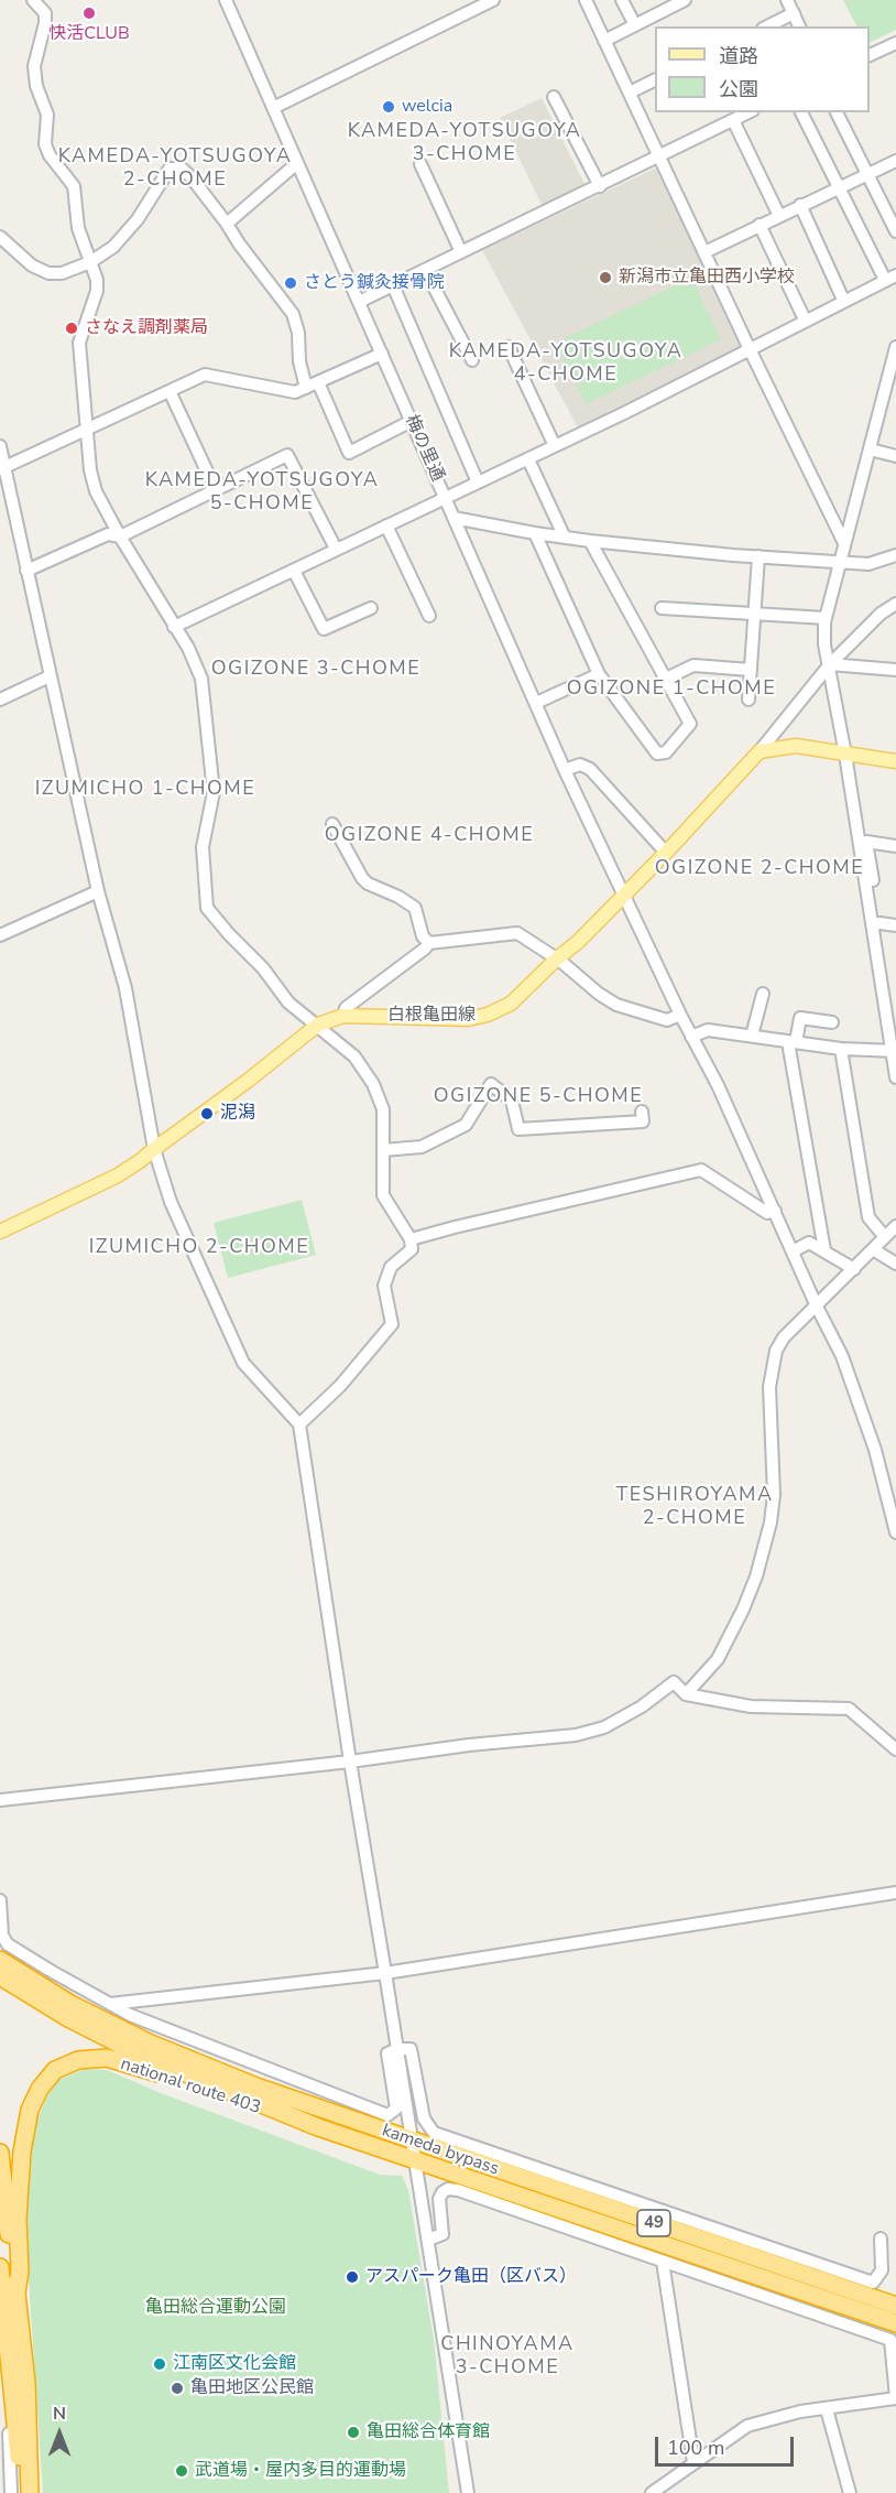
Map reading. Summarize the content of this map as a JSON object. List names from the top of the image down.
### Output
{
  "streets": {
    "highway": ["national route 403", "kameda bypass", "49"],
    "main road": ["白根亀田線"],
    "street": ["梅の里通"]
  },
  "crossings": [
    ["梅の里通", "白根亀田線"],
    ["national route 403", "kameda bypass"]
  ],
  "districts": [
    "KAMEDA-YOTSUGOYA 3-CHOME",
    "KAMEDA-YOTSUGOYA 2-CHOME",
    "KAMEDA-YOTSUGOYA 4-CHOME",
    "KAMEDA-YOTSUGOYA 5-CHOME",
    "OGIZONE 3-CHOME",
    "OGIZONE 1-CHOME",
    "IZUMICHO 1-CHOME",
    "OGIZONE 4-CHOME",
    "OGIZONE 2-CHOME",
    "OGIZONE 5-CHOME",
    "IZUMICHO 2-CHOME",
    "TESHIROYAMA 2-CHOME",
    "CHINOYAMA 3-CHOME"
  ],
  "parks": ["亀田総合運動公園"],
  "places": [
    "快活CLUB",
    "welcia",
    "新潟市立亀田西小学校",
    "さとう鍼灸接骨院",
    "さなえ調剤薬局",
    "泥潟",
    "アスパーク亀田（区バス）",
    "江南区文化会館",
    "亀田地区公民館",
    "亀田総合体育館",
    "武道場・屋内多目的運動場"
  ],
  "legend": ["道路", "公園"],
  "scale_bar": "100 m",
  "north": "top"
}
